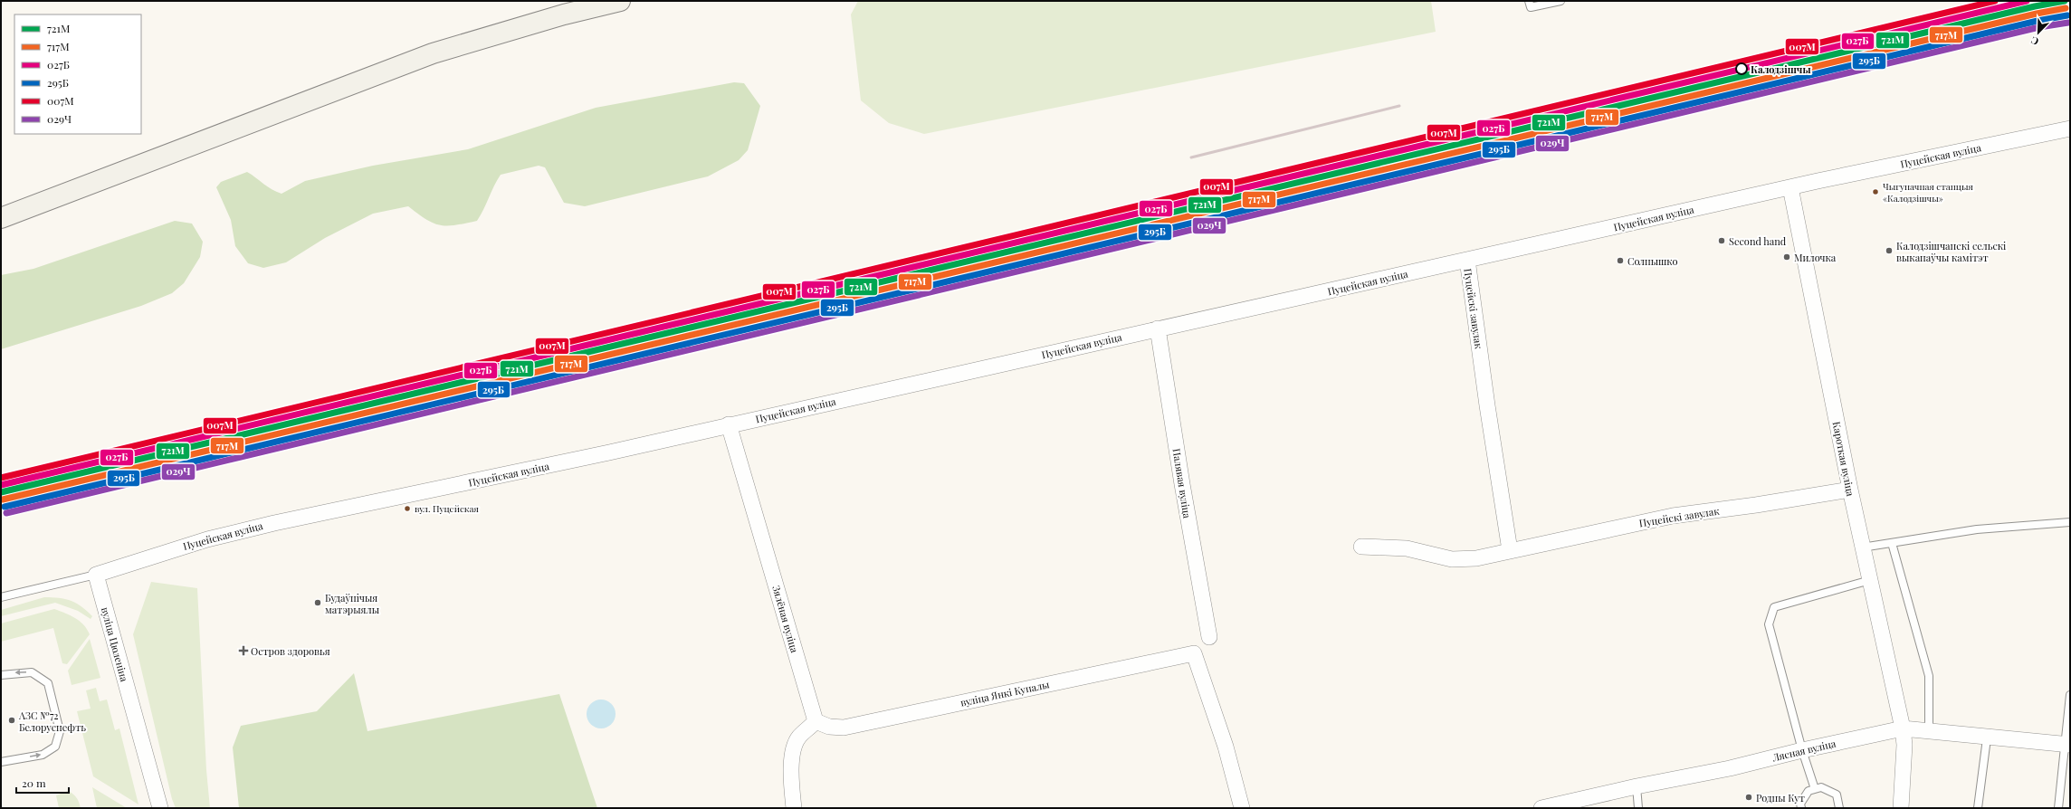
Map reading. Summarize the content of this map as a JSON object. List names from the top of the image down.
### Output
{
  "streets": {
    "street": [
      "Пуцейская вуліца",
      "Пуцейскі завулак",
      "Кароткая вуліца",
      "Палявая вуліца",
      "Зялёная вуліца",
      "вуліца Цюленіна",
      "вуліца Янкі Купалы",
      "Лясная вуліца"
    ]
  },
  "crossings": [
    ["Пуцейская вуліца", "Пуцейскі завулак"],
    ["Пуцейская вуліца", "Кароткая вуліца"],
    ["Пуцейская вуліца", "Палявая вуліца"],
    ["Пуцейская вуліца", "Зялёная вуліца"],
    ["Пуцейская вуліца", "вуліца Цюленіна"],
    ["Пуцейскі завулак", "Кароткая вуліца"],
    ["Кароткая вуліца", "Лясная вуліца"],
    ["Зялёная вуліца", "вуліца Янкі Купалы"]
  ],
  "places": {
    "other": [
      "Калодзішчы",
      "Чыгуначная станцыя «Калодзішчы»",
      "Second hand",
      "Калодзішчанскі сельскі выканаўчы камітэт",
      "Милочка",
      "Солнышко",
      "вул. Пуцейская",
      "Будаўнічыя матэрыялы",
      "АЗС №72 Белоруснефть",
      "Родны Кут"
    ],
    "health": ["Остров здоровья"]
  },
  "lines": [
    "transit line 721М",
    "transit line 027Б",
    "transit line 007М",
    "transit line 717М",
    "transit line 295Б",
    "transit line 029Ч"
  ],
  "legend": [
    "721М",
    "717М",
    "027Б",
    "295Б",
    "007М",
    "029Ч"
  ],
  "scale_bar": "20 m",
  "north": "bottom left"
}
